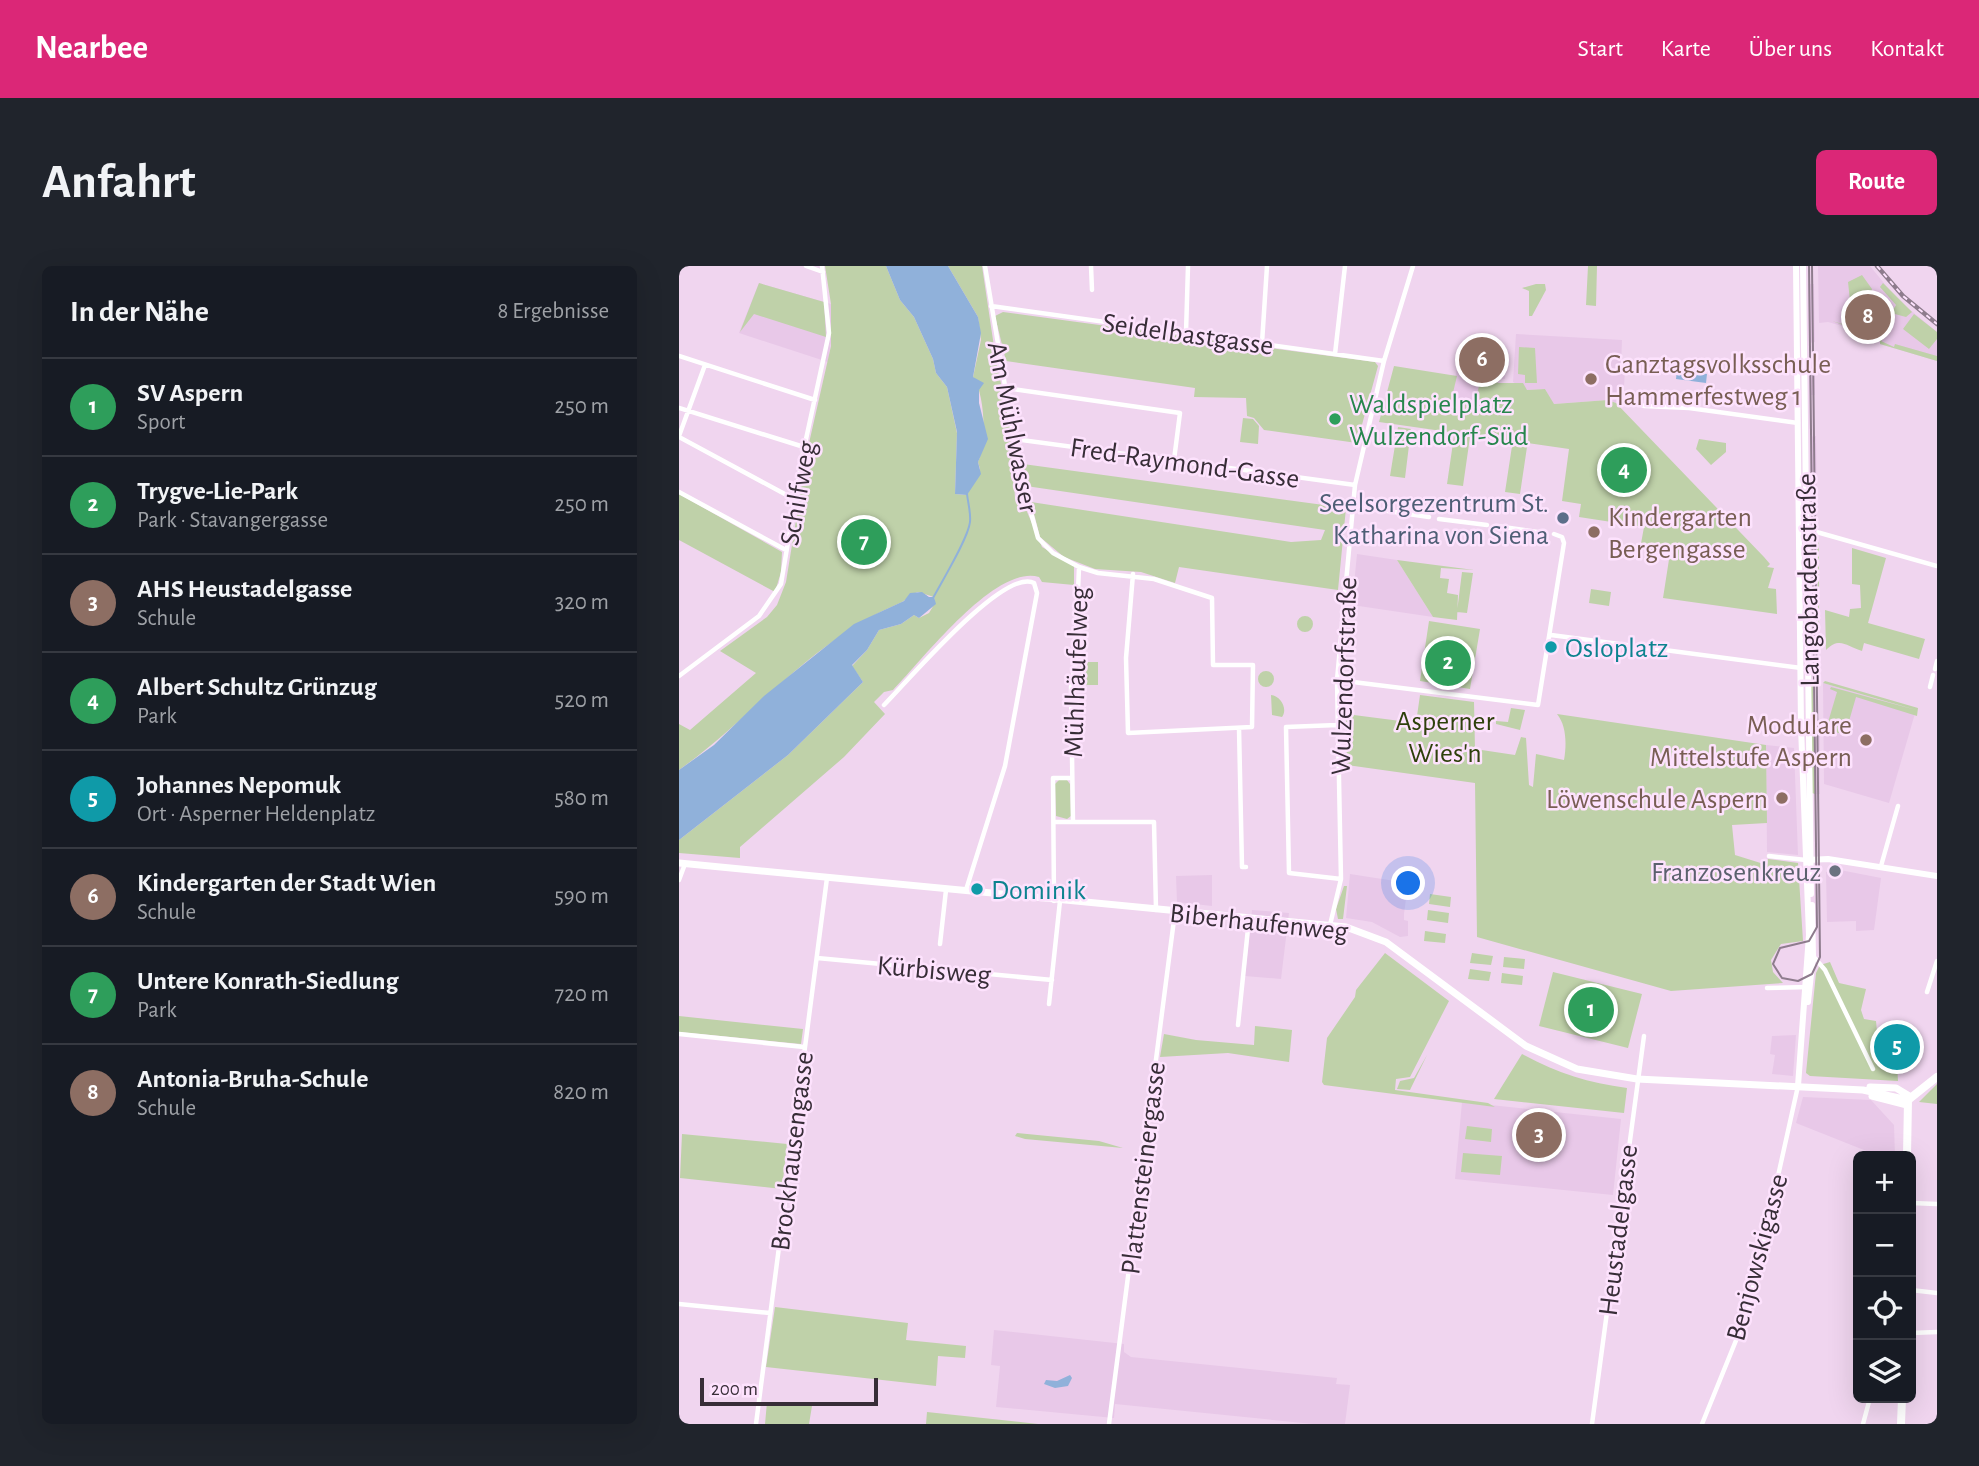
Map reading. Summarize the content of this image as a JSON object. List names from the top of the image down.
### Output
{
  "streets": {
    "main road": ["Biberhaufenweg"],
    "street": [
      "Seidelbastgasse",
      "Am Mühlwasser",
      "Fred-Raymond-Gasse",
      "Schilfweg",
      "Langobardenstraße",
      "Mühlhäufelweg",
      "Wulzendorfstraße",
      "Kürbisweg",
      "Brockhausengasse",
      "Plattensteinergasse",
      "Heustadelgasse",
      "Benjowskigasse"
    ]
  },
  "crossings": [
    ["Seidelbastgasse", "Am Mühlwasser"],
    ["Seidelbastgasse", "Wulzendorfstraße"],
    ["Am Mühlwasser", "Fred-Raymond-Gasse"],
    ["Am Mühlwasser", "Mühlhäufelweg"],
    ["Fred-Raymond-Gasse", "Wulzendorfstraße"],
    ["Mühlhäufelweg", "Biberhaufenweg"],
    ["Mühlhäufelweg", "Kürbisweg"],
    ["Wulzendorfstraße", "Biberhaufenweg"],
    ["Biberhaufenweg", "Brockhausengasse"],
    ["Biberhaufenweg", "Plattensteinergasse"],
    ["Biberhaufenweg", "Heustadelgasse"],
    ["Biberhaufenweg", "Benjowskigasse"],
    ["Kürbisweg", "Brockhausengasse"]
  ],
  "parks": ["Asperner Wies'n"],
  "places": [
    "Ganztagsvolksschule Hammerfestweg 1",
    "Waldspielplatz Wulzendorf-Süd",
    "Seelsorgezentrum St. Katharina von Siena",
    "Kindergarten Bergengasse",
    "Osloplatz",
    "Modulare Mittelstufe Aspern",
    "Löwenschule Aspern",
    "Franzosenkreuz",
    "Dominik"
  ],
  "scale_bar": "200 m",
  "page": {
    "header": "Nearbee",
    "nav": [
      "Start",
      "Karte",
      "Über uns",
      "Kontakt"
    ],
    "buttons": "Route",
    "title": "Anfahrt",
    "heading": ["In der Nähe", "8 Ergebnisse"],
    "pins": [
      "8",
      "6",
      "4",
      "7",
      "2",
      "1",
      "5",
      "3"
    ],
    "list": [
      {
        "mark": "1",
        "name": "SV Aspern",
        "note": "Sport",
        "value": "250 m"
      },
      {
        "mark": "2",
        "name": "Trygve-Lie-Park",
        "note": "Park · Stavangergasse",
        "value": "250 m"
      },
      {
        "mark": "3",
        "name": "AHS Heustadelgasse",
        "note": "Schule",
        "value": "320 m"
      },
      {
        "mark": "4",
        "name": "Albert Schultz Grünzug",
        "note": "Park",
        "value": "520 m"
      },
      {
        "mark": "5",
        "name": "Johannes Nepomuk",
        "note": "Ort · Asperner Heldenplatz",
        "value": "580 m"
      },
      {
        "mark": "6",
        "name": "Kindergarten der Stadt Wien",
        "note": "Schule",
        "value": "590 m"
      },
      {
        "mark": "7",
        "name": "Untere Konrath-Siedlung",
        "note": "Park",
        "value": "720 m"
      },
      {
        "mark": "8",
        "name": "Antonia-Bruha-Schule",
        "note": "Schule",
        "value": "820 m"
      }
    ],
    "map_buttons": ["+", "−"],
    "scale": "200 m"
  }
}
